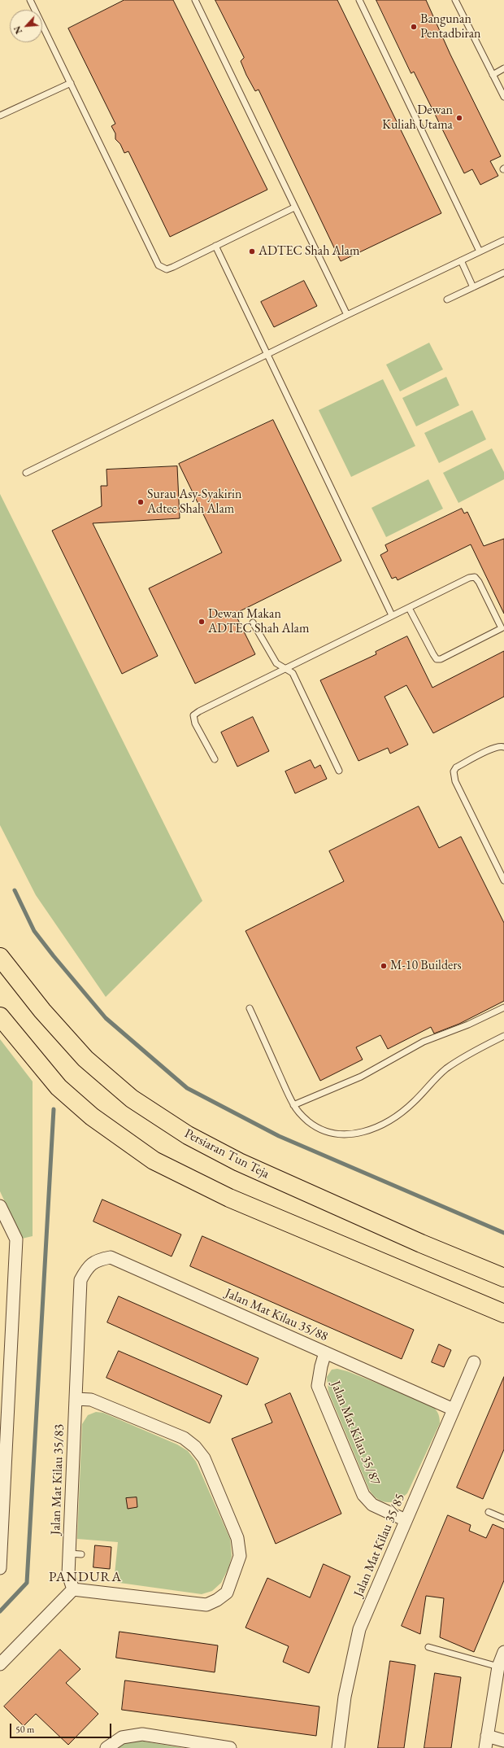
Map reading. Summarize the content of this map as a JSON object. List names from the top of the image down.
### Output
{
  "streets": {
    "main road": ["Persiaran Tun Teja"],
    "street": [
      "Jalan Mat Kilau 35/88",
      "Jalan Mat Kilau 35/87",
      "Jalan Mat Kilau 35/83",
      "Jalan Mat Kilau 35/85"
    ]
  },
  "crossings": [
    ["Jalan Mat Kilau 35/88", "Jalan Mat Kilau 35/87"],
    ["Jalan Mat Kilau 35/88", "Jalan Mat Kilau 35/83"],
    ["Jalan Mat Kilau 35/88", "Jalan Mat Kilau 35/85"],
    ["Jalan Mat Kilau 35/87", "Jalan Mat Kilau 35/85"]
  ],
  "districts": ["PANDURA"],
  "places": [
    "Bangunan Pentadbiran",
    "Dewan Kuliah Utama",
    "ADTEC Shah Alam",
    "Surau Asy-Syakirin Adtec Shah Alam",
    "Dewan Makan ADTEC Shah Alam",
    "M-10 Builders"
  ],
  "scale_bar": "50 m",
  "north": "bottom left"
}
